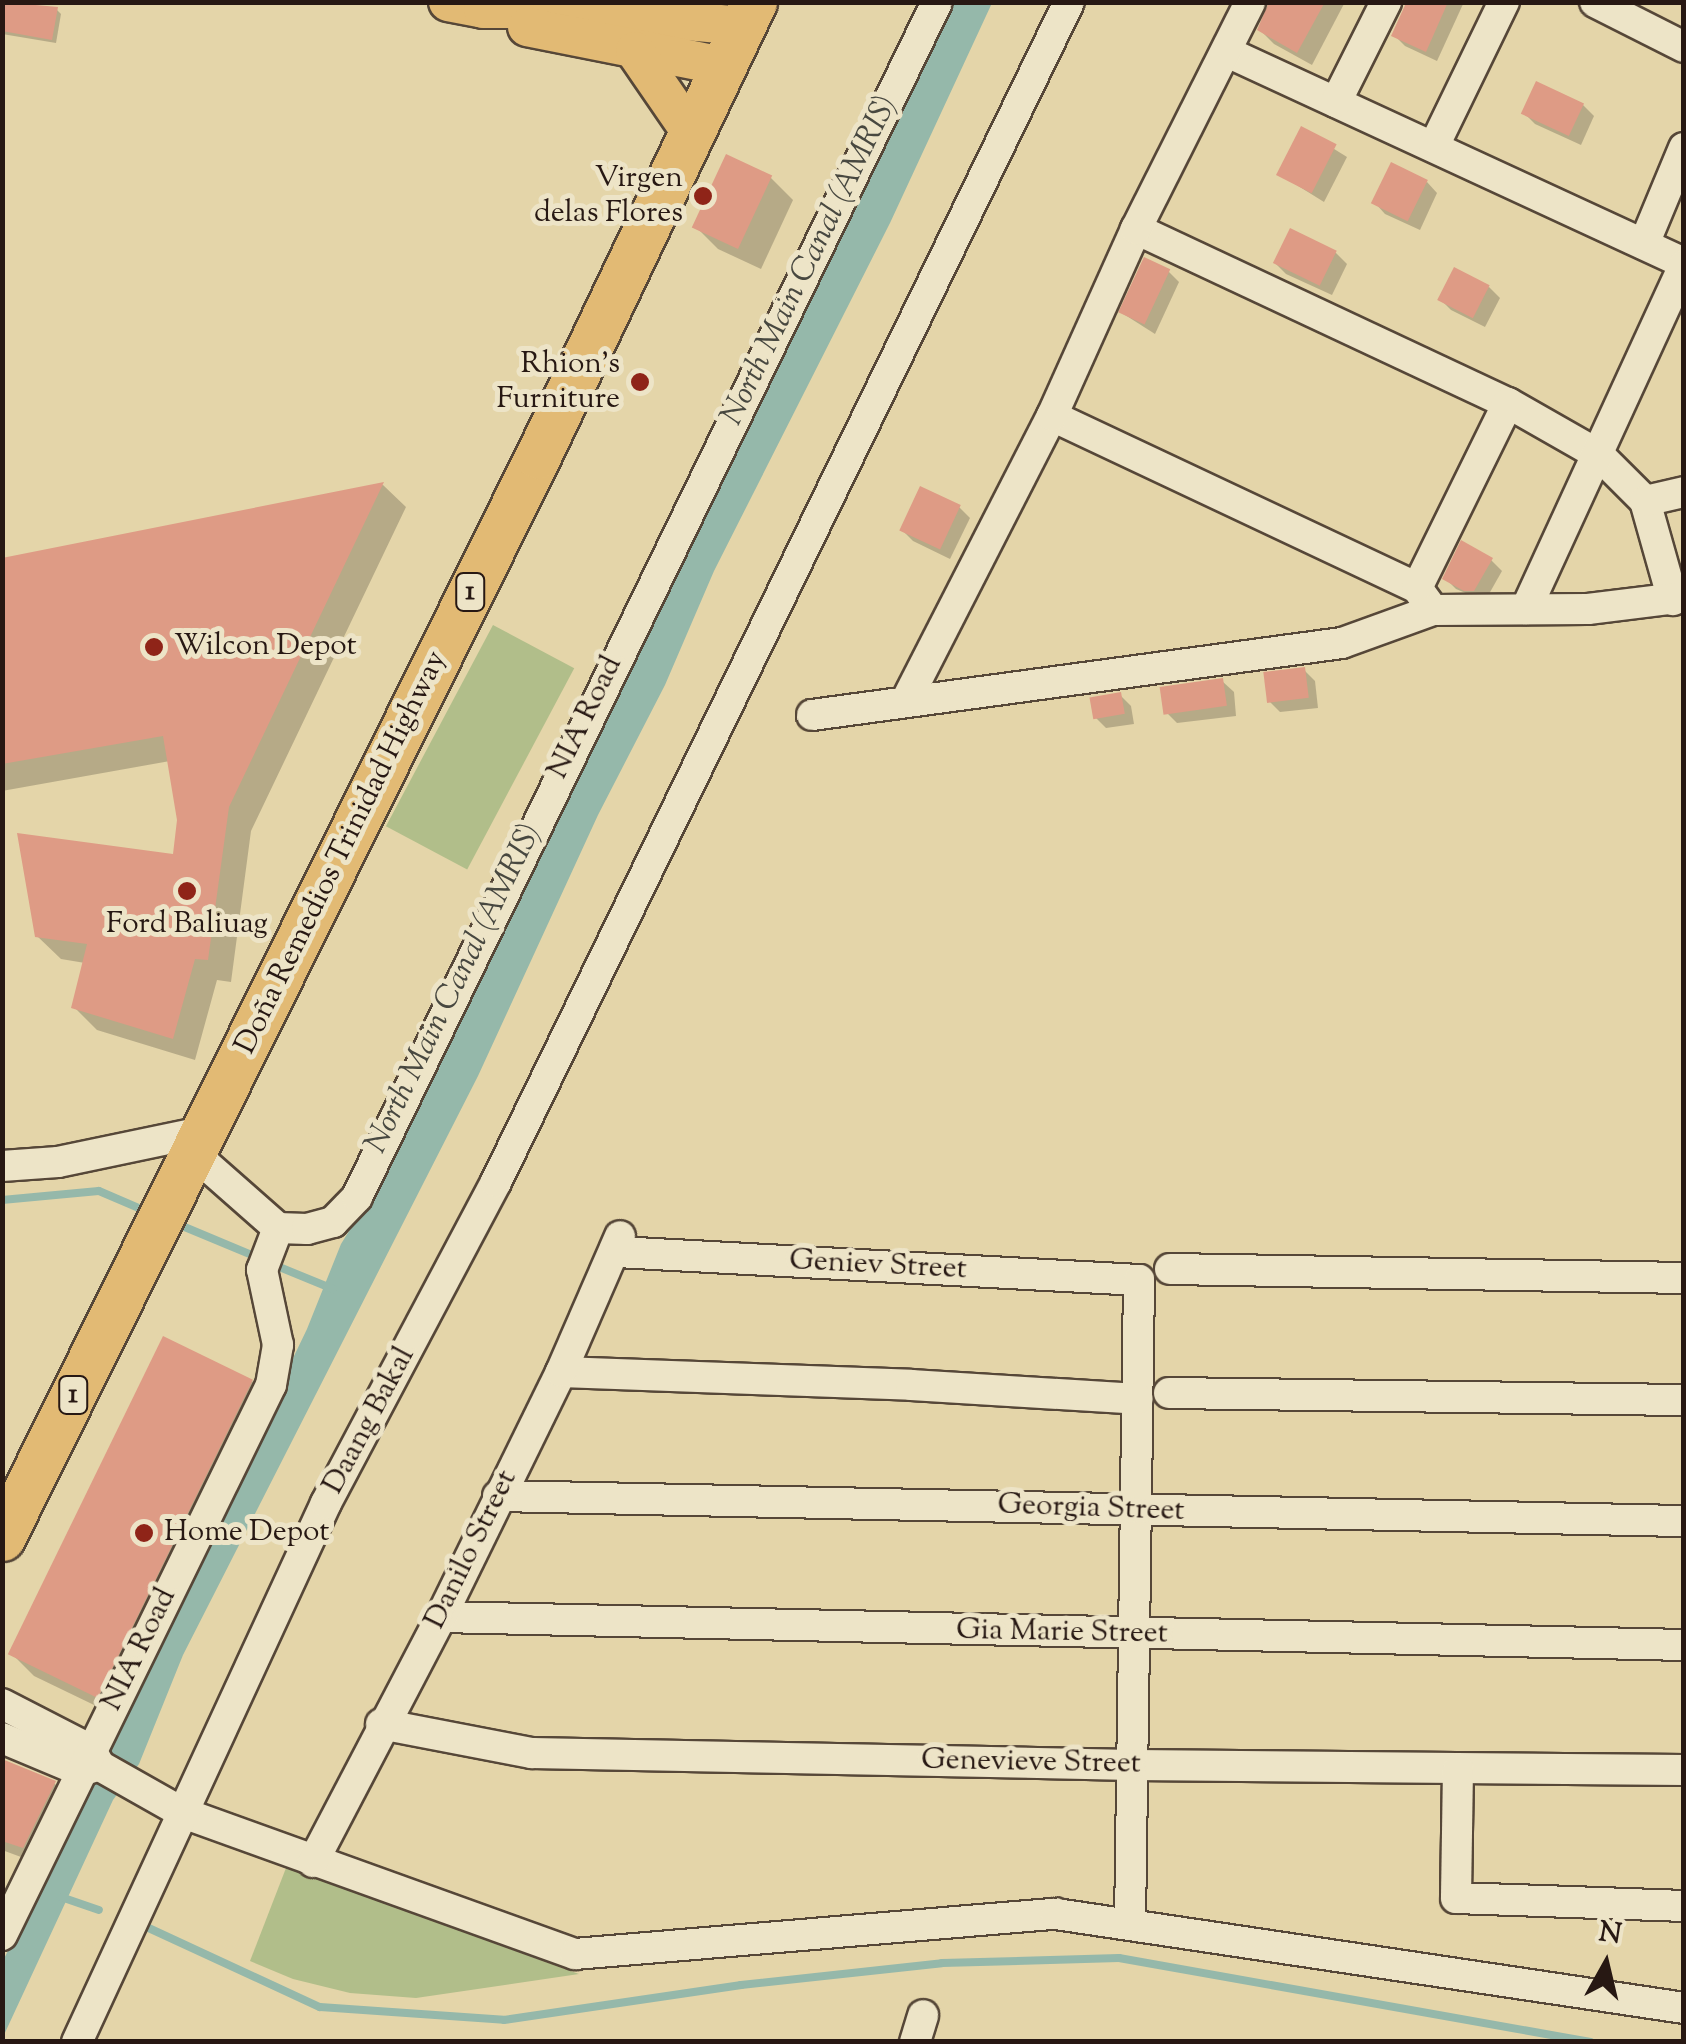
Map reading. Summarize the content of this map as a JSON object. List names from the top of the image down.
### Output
{
  "streets": {
    "highway": ["1", "Doña Remedios Trinidad Highway"],
    "street": [
      "NIA Road",
      "Geniev Street",
      "Daang Bakal",
      "Georgia Street",
      "Danilo Street",
      "Gia Marie Street",
      "Genevieve Street"
    ]
  },
  "crossings": [
    ["Geniev Street", "Danilo Street"],
    ["Georgia Street", "Danilo Street"],
    ["Danilo Street", "Gia Marie Street"],
    ["Danilo Street", "Genevieve Street"]
  ],
  "water": ["North Main Canal (AMRIS)"],
  "places": [
    "Virgen delas Flores",
    "Rhion's Furniture",
    "Wilcon Depot",
    "Ford Baliuag",
    "Home Depot"
  ],
  "north": "top"
}
